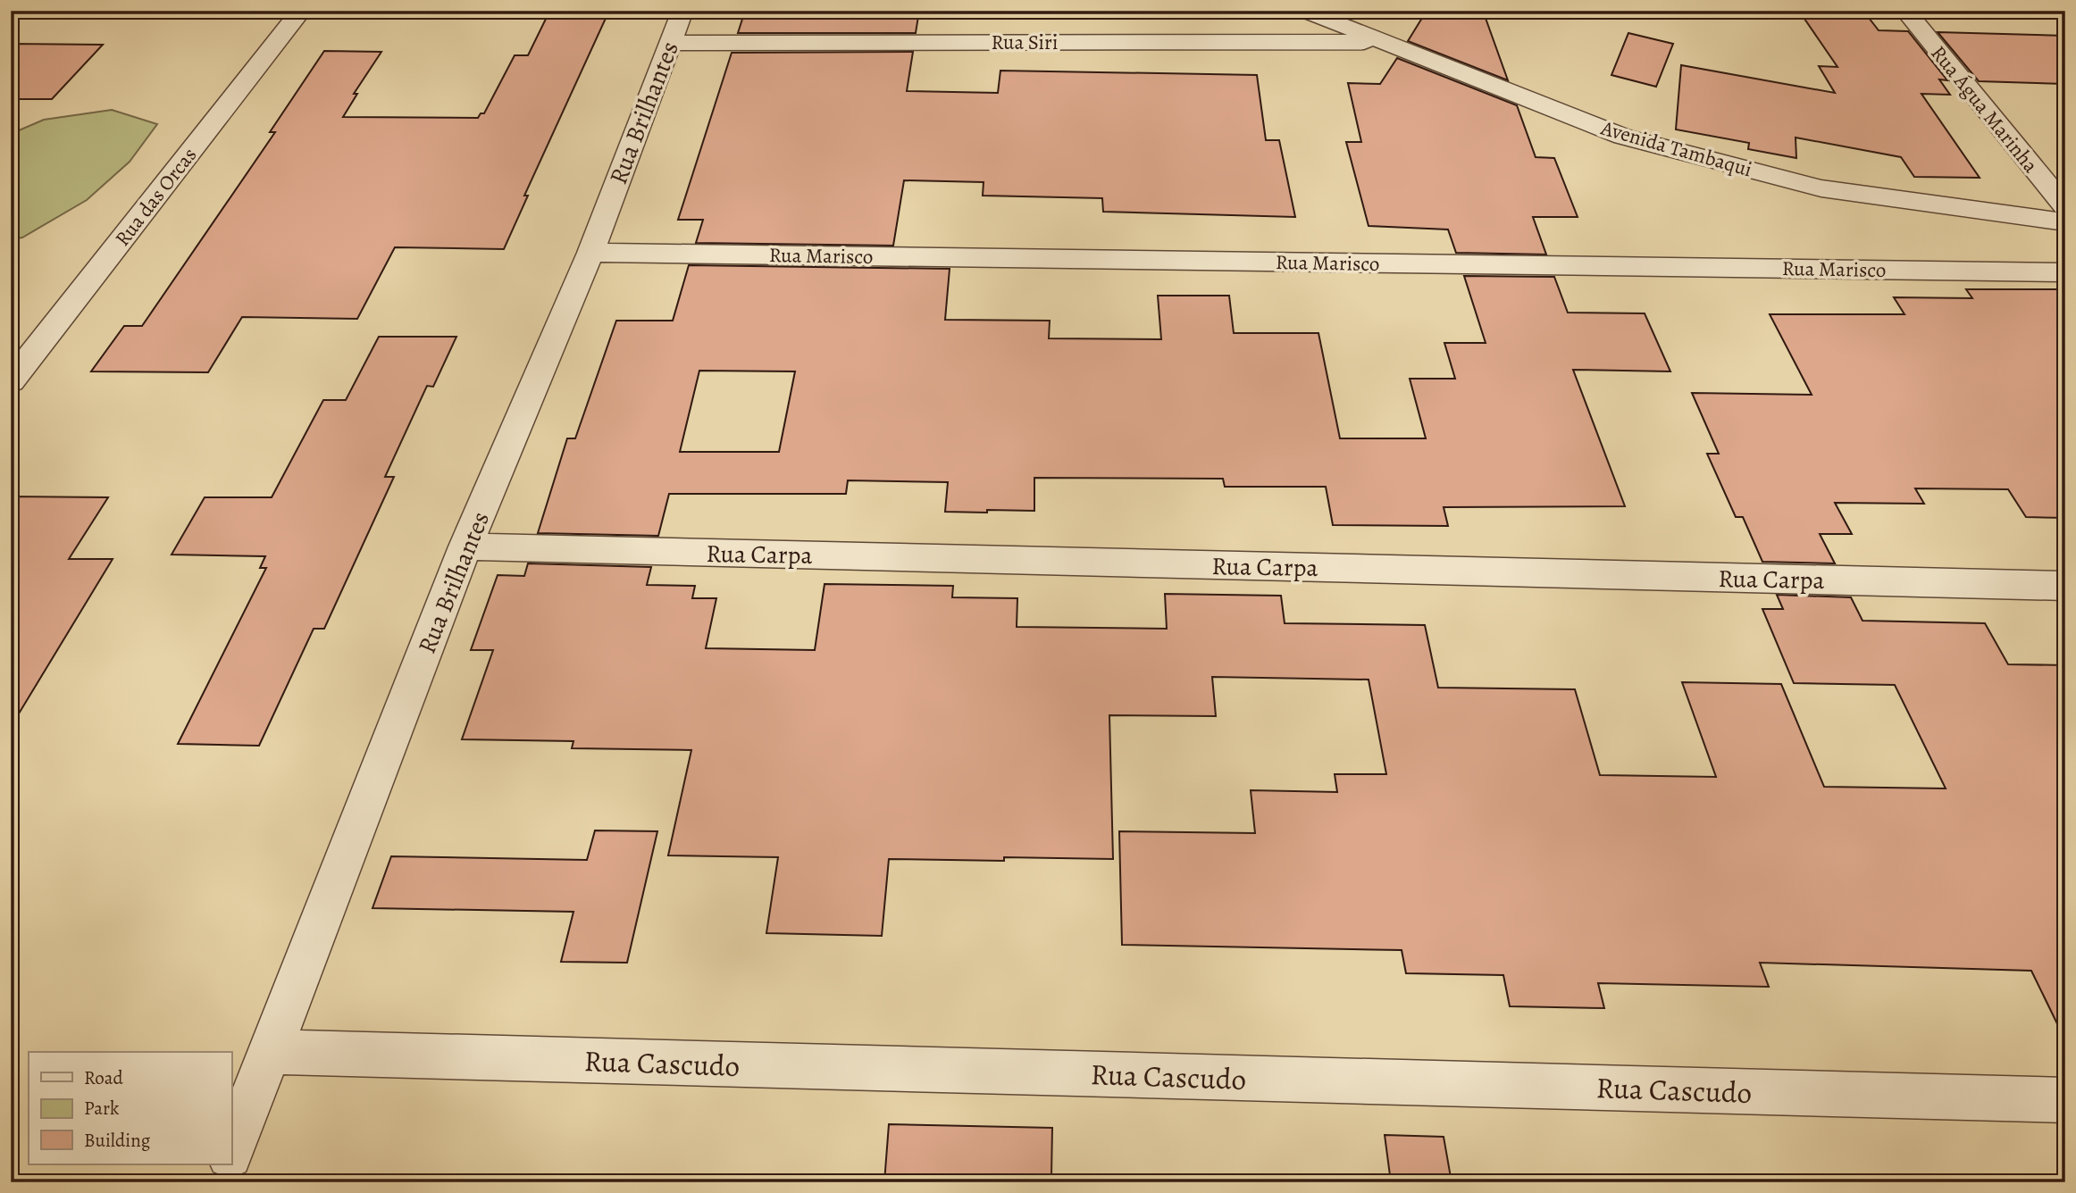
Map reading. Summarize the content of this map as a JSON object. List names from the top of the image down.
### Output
{
  "streets": {
    "street": [
      "Rua Siri",
      "Rua Água Marinha",
      "Rua Brilhantes",
      "Avenida Tambaqui",
      "Rua das Orcas",
      "Rua Marisco",
      "Rua Carpa",
      "Rua Cascudo"
    ]
  },
  "crossings": [
    ["Rua Siri", "Rua Brilhantes"],
    ["Rua Siri", "Avenida Tambaqui"],
    ["Rua Brilhantes", "Rua Marisco"],
    ["Rua Brilhantes", "Rua Carpa"],
    ["Rua Brilhantes", "Rua Cascudo"]
  ],
  "legend": ["Road", "Park", "Building"]
}
